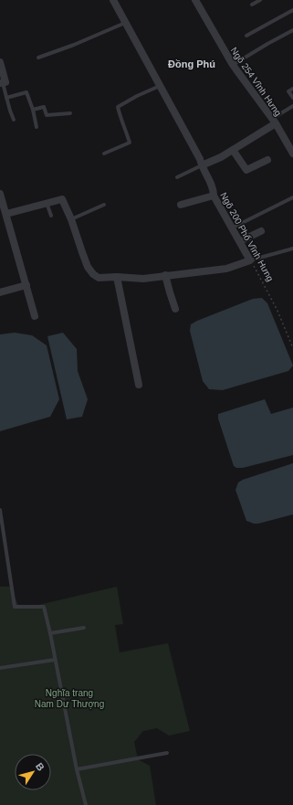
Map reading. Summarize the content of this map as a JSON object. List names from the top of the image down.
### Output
{
  "streets": {
    "street": ["Ngõ 254 Vĩnh Hưng", "Ngõ 200 Phố Vĩnh Hưng"]
  },
  "districts": ["Đồng Phú"],
  "parks": ["Nghĩa trang Nam Dư Thượng"],
  "north": "top right"
}
